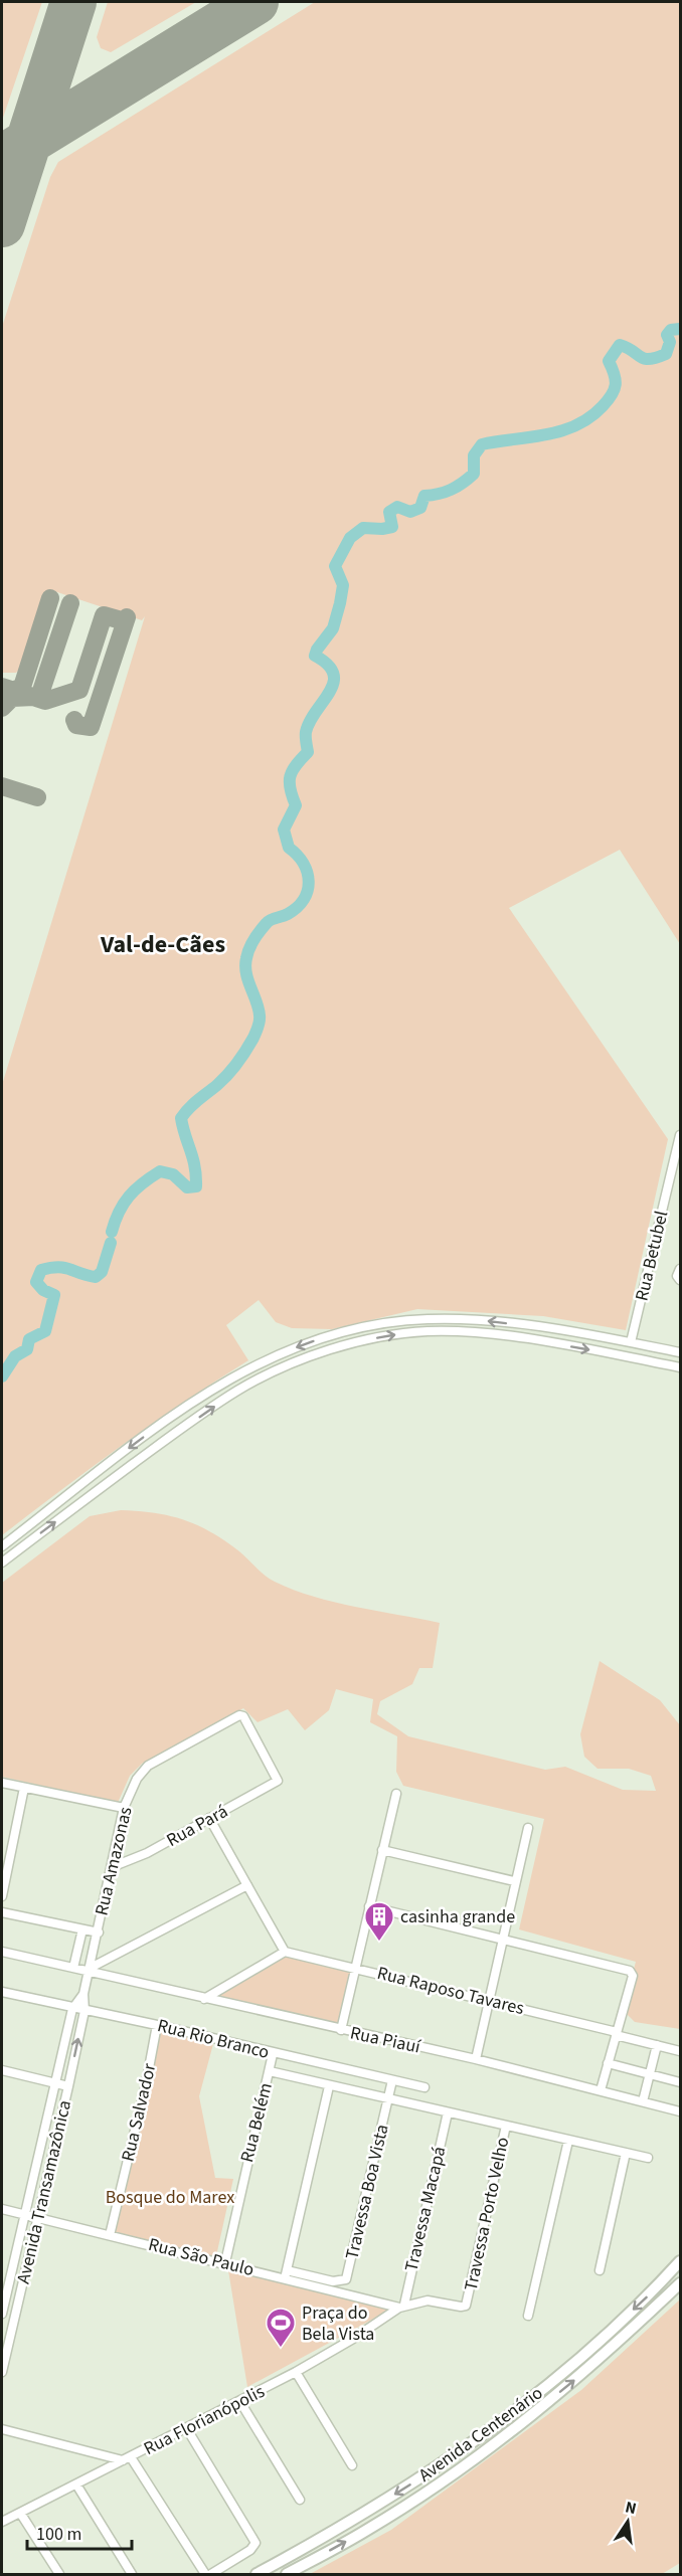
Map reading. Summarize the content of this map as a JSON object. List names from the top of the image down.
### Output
{
  "streets": {
    "main road": ["Avenida Centenário"],
    "street": [
      "Rua Betubel",
      "Rua Pará",
      "Rua Amazonas",
      "Rua Raposo Tavares",
      "Rua Rio Branco",
      "Rua Piauí",
      "Rua Salvador",
      "Rua Belém",
      "Avenida Transamazônica",
      "Travessa Boa Vista",
      "Travessa Macapá",
      "Travessa Porto Velho",
      "Rua São Paulo",
      "Rua Florianópolis"
    ]
  },
  "crossings": [
    ["Rua Pará", "Rua Amazonas"],
    ["Rua Amazonas", "Rua Rio Branco"],
    ["Rua Amazonas", "Rua Piauí"],
    ["Rua Amazonas", "Avenida Transamazônica"],
    ["Rua Rio Branco", "Rua Salvador"],
    ["Rua Rio Branco", "Rua Belém"],
    ["Rua Rio Branco", "Avenida Transamazônica"],
    ["Rua Rio Branco", "Travessa Boa Vista"],
    ["Rua Rio Branco", "Travessa Macapá"],
    ["Rua Rio Branco", "Travessa Porto Velho"],
    ["Rua Salvador", "Rua São Paulo"],
    ["Rua Belém", "Rua São Paulo"],
    ["Avenida Transamazônica", "Rua São Paulo"],
    ["Travessa Boa Vista", "Rua São Paulo"],
    ["Travessa Macapá", "Travessa Porto Velho"],
    ["Travessa Macapá", "Rua São Paulo"],
    ["Travessa Macapá", "Rua Florianópolis"],
    ["Travessa Porto Velho", "Rua São Paulo"],
    ["Travessa Porto Velho", "Rua Florianópolis"],
    ["Rua São Paulo", "Rua Florianópolis"]
  ],
  "districts": ["Val-de-Cães"],
  "parks": ["Bosque do Marex"],
  "places": {
    "building": ["casinha grande"],
    "sports": ["Praça do Bela Vista"]
  },
  "scale_bar": "100 m",
  "north": "top"
}
